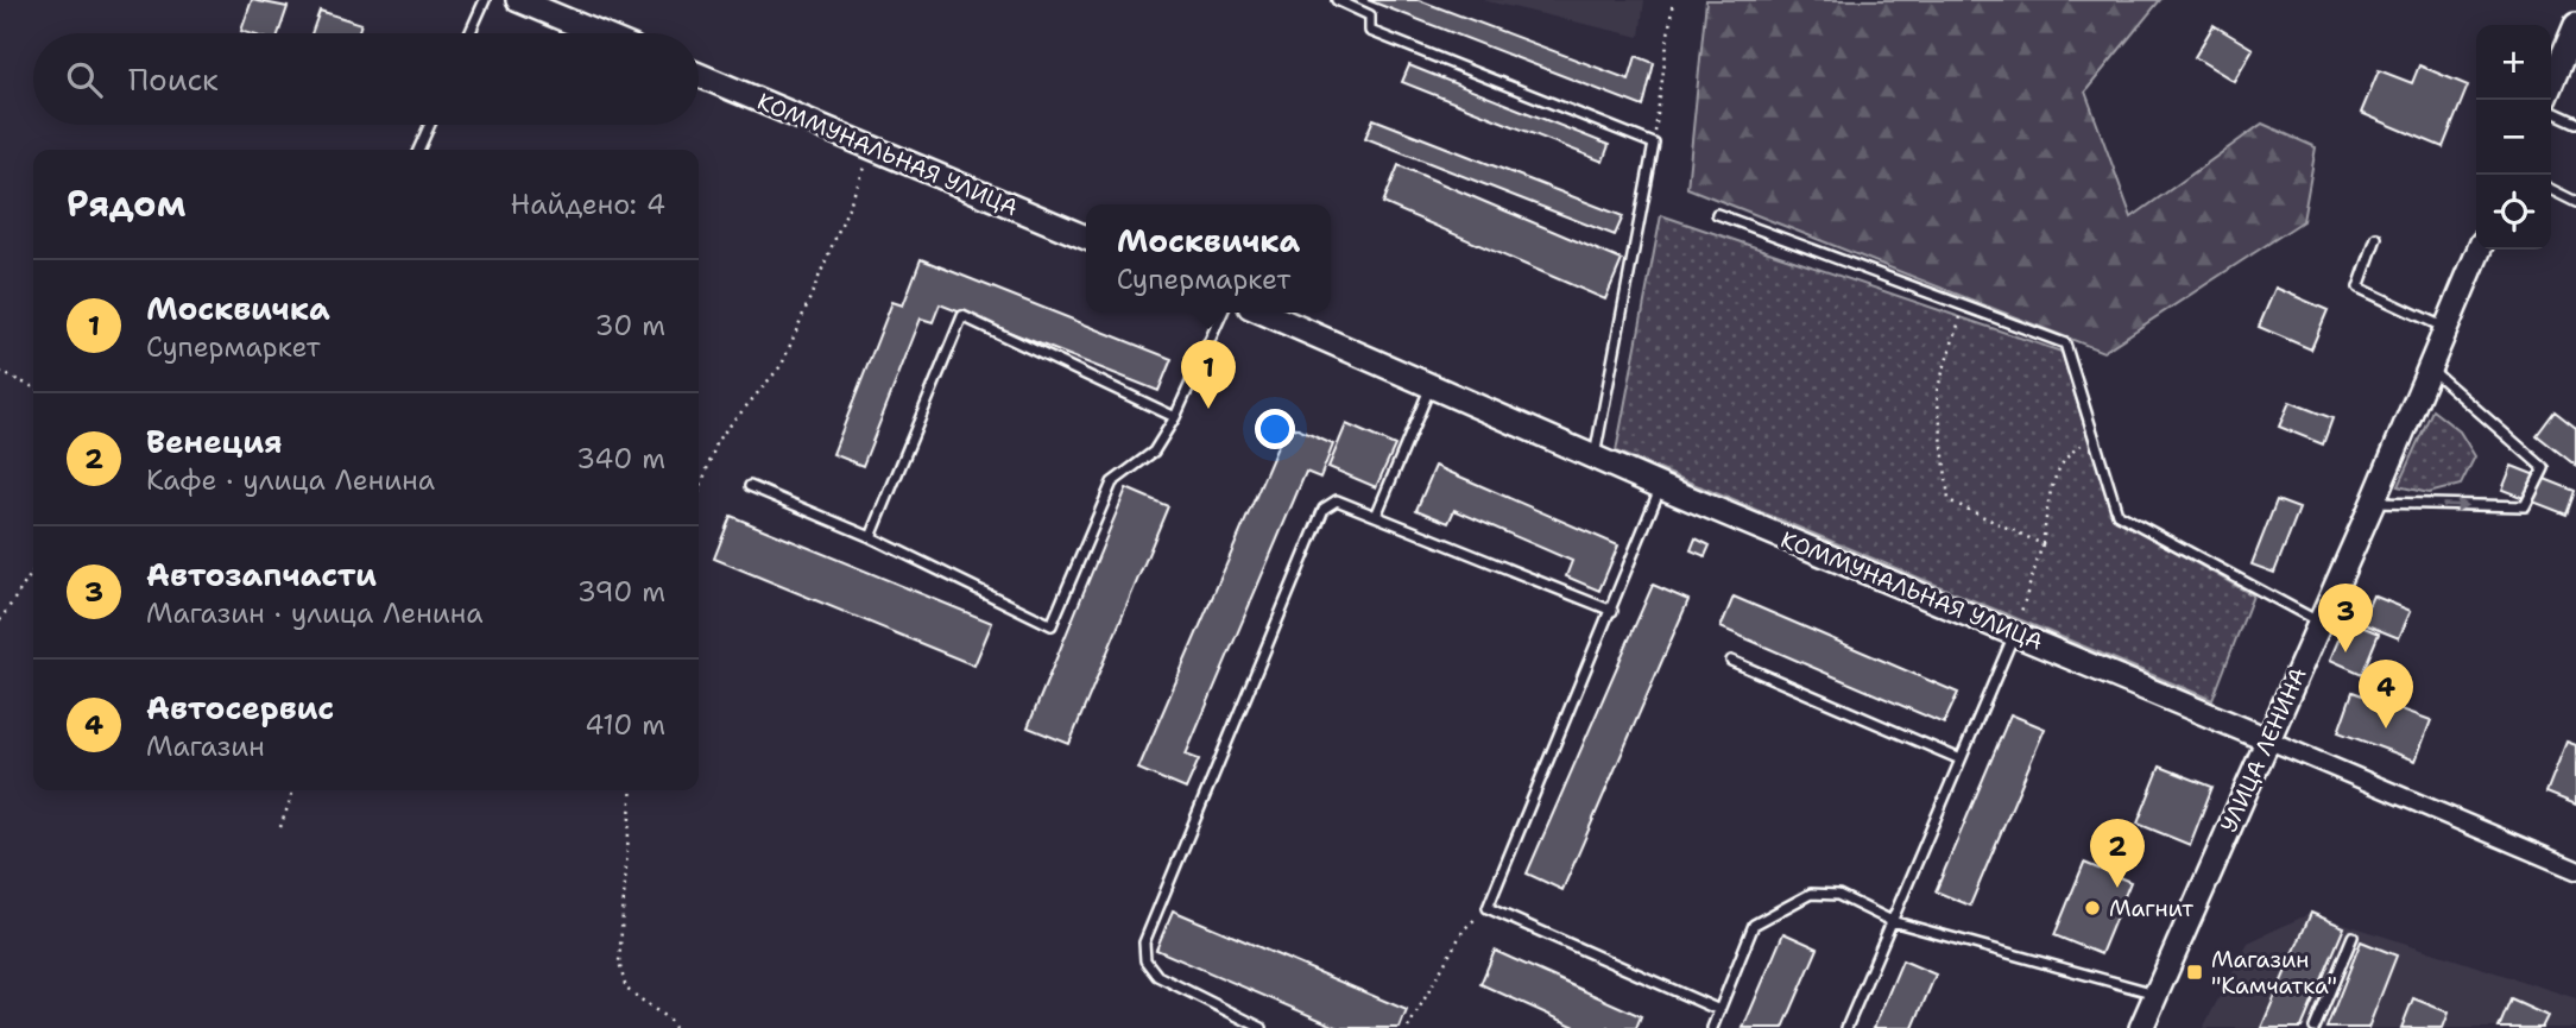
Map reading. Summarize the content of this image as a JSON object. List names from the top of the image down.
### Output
{
  "streets": {
    "street": ["КОММУНАЛЬНАЯ УЛИЦА", "УЛИЦА ЛЕНИНА"]
  },
  "crossings": [
    ["КОММУНАЛЬНАЯ УЛИЦА", "УЛИЦА ЛЕНИНА"]
  ],
  "places": {
    "other": ["Магнит"],
    "transit": ["Магазин \"Камчатка\""]
  },
  "page": {
    "map_buttons": ["+", "−"],
    "search": "Поиск",
    "heading": ["Рядом", "Найдено: 4"],
    "popup": ["Москвичка", "Супермаркет"],
    "list": [
      {
        "mark": "1",
        "name": "Москвичка",
        "note": "Супермаркет",
        "value": "30 m"
      },
      {
        "mark": "2",
        "name": "Венеция",
        "note": "Кафе · улица Ленина",
        "value": "340 m"
      },
      {
        "mark": "3",
        "name": "Автозапчасти",
        "note": "Магазин · улица Ленина",
        "value": "390 m"
      },
      {
        "mark": "4",
        "name": "Автосервис",
        "note": "Магазин",
        "value": "410 m"
      }
    ],
    "pins": [
      "1",
      "3",
      "4",
      "2"
    ]
  }
}
